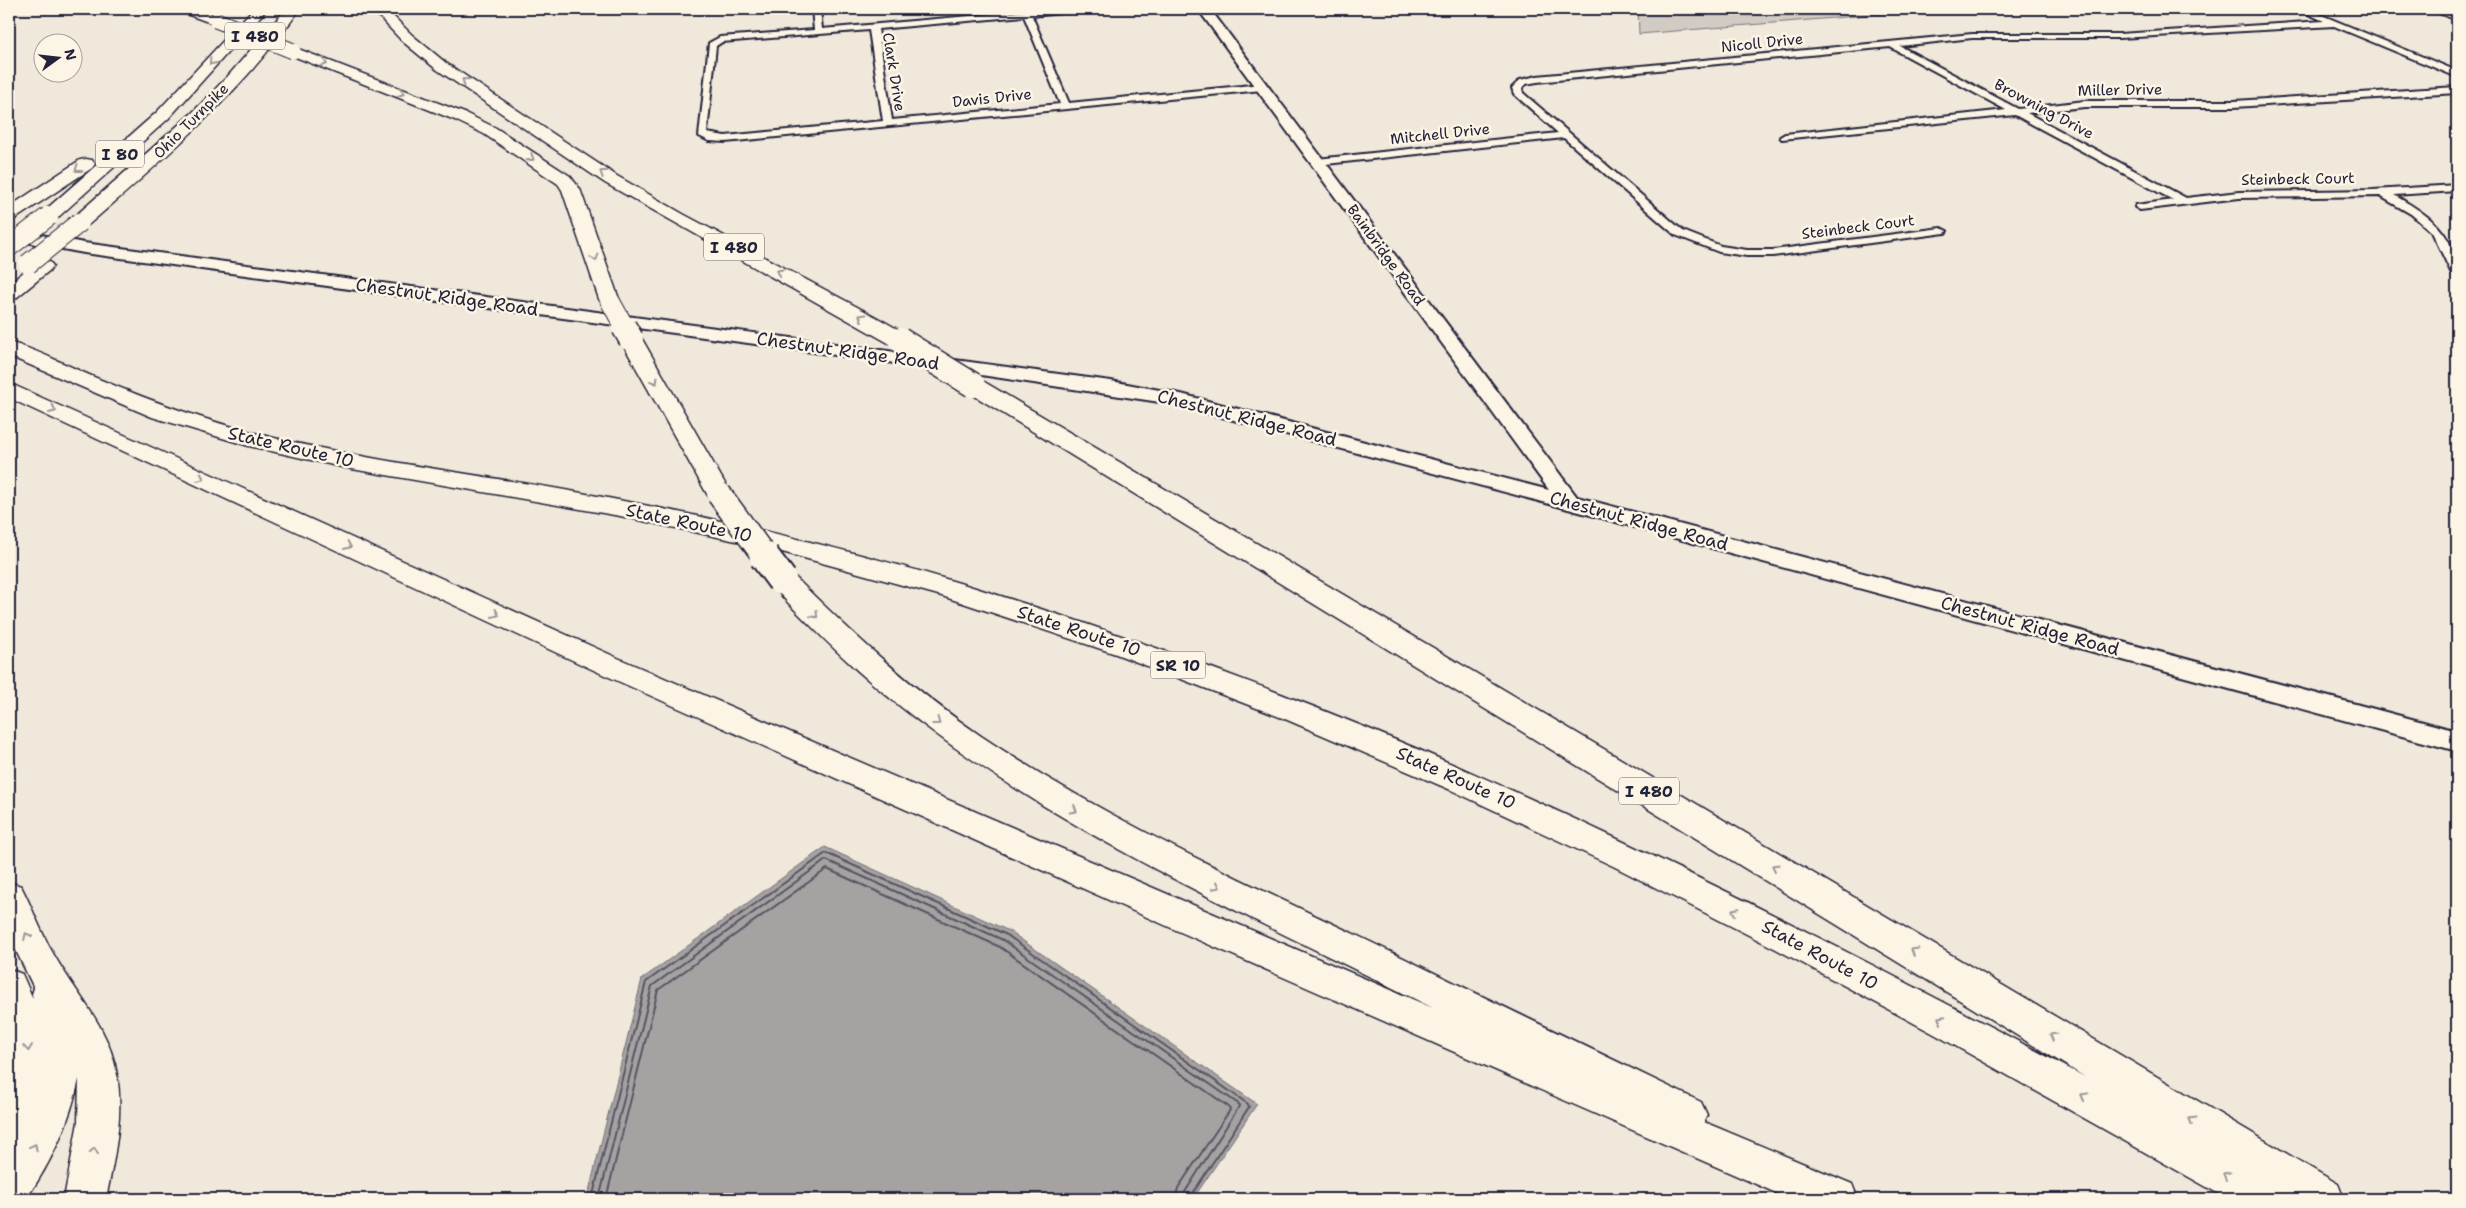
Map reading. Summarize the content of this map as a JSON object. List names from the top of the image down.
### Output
{
  "streets": {
    "highway": [
      "I 480",
      "Ohio Turnpike",
      "I 80",
      "State Route 10",
      "SR 10"
    ],
    "street": [
      "Nicoll Drive",
      "Clark Drive",
      "Miller Drive",
      "Davis Drive",
      "Browning Drive",
      "Mitchell Drive",
      "Steinbeck Court",
      "Bainbridge Road",
      "Chestnut Ridge Road"
    ]
  },
  "crossings": [
    ["Nicoll Drive", "Browning Drive"],
    ["Nicoll Drive", "Mitchell Drive"],
    ["Nicoll Drive", "Steinbeck Court"],
    ["Clark Drive", "Davis Drive"],
    ["Miller Drive", "Browning Drive"],
    ["Davis Drive", "Bainbridge Road"],
    ["Browning Drive", "Steinbeck Court"],
    ["Mitchell Drive", "Bainbridge Road"],
    ["Bainbridge Road", "Chestnut Ridge Road"]
  ],
  "north": "right"
}
